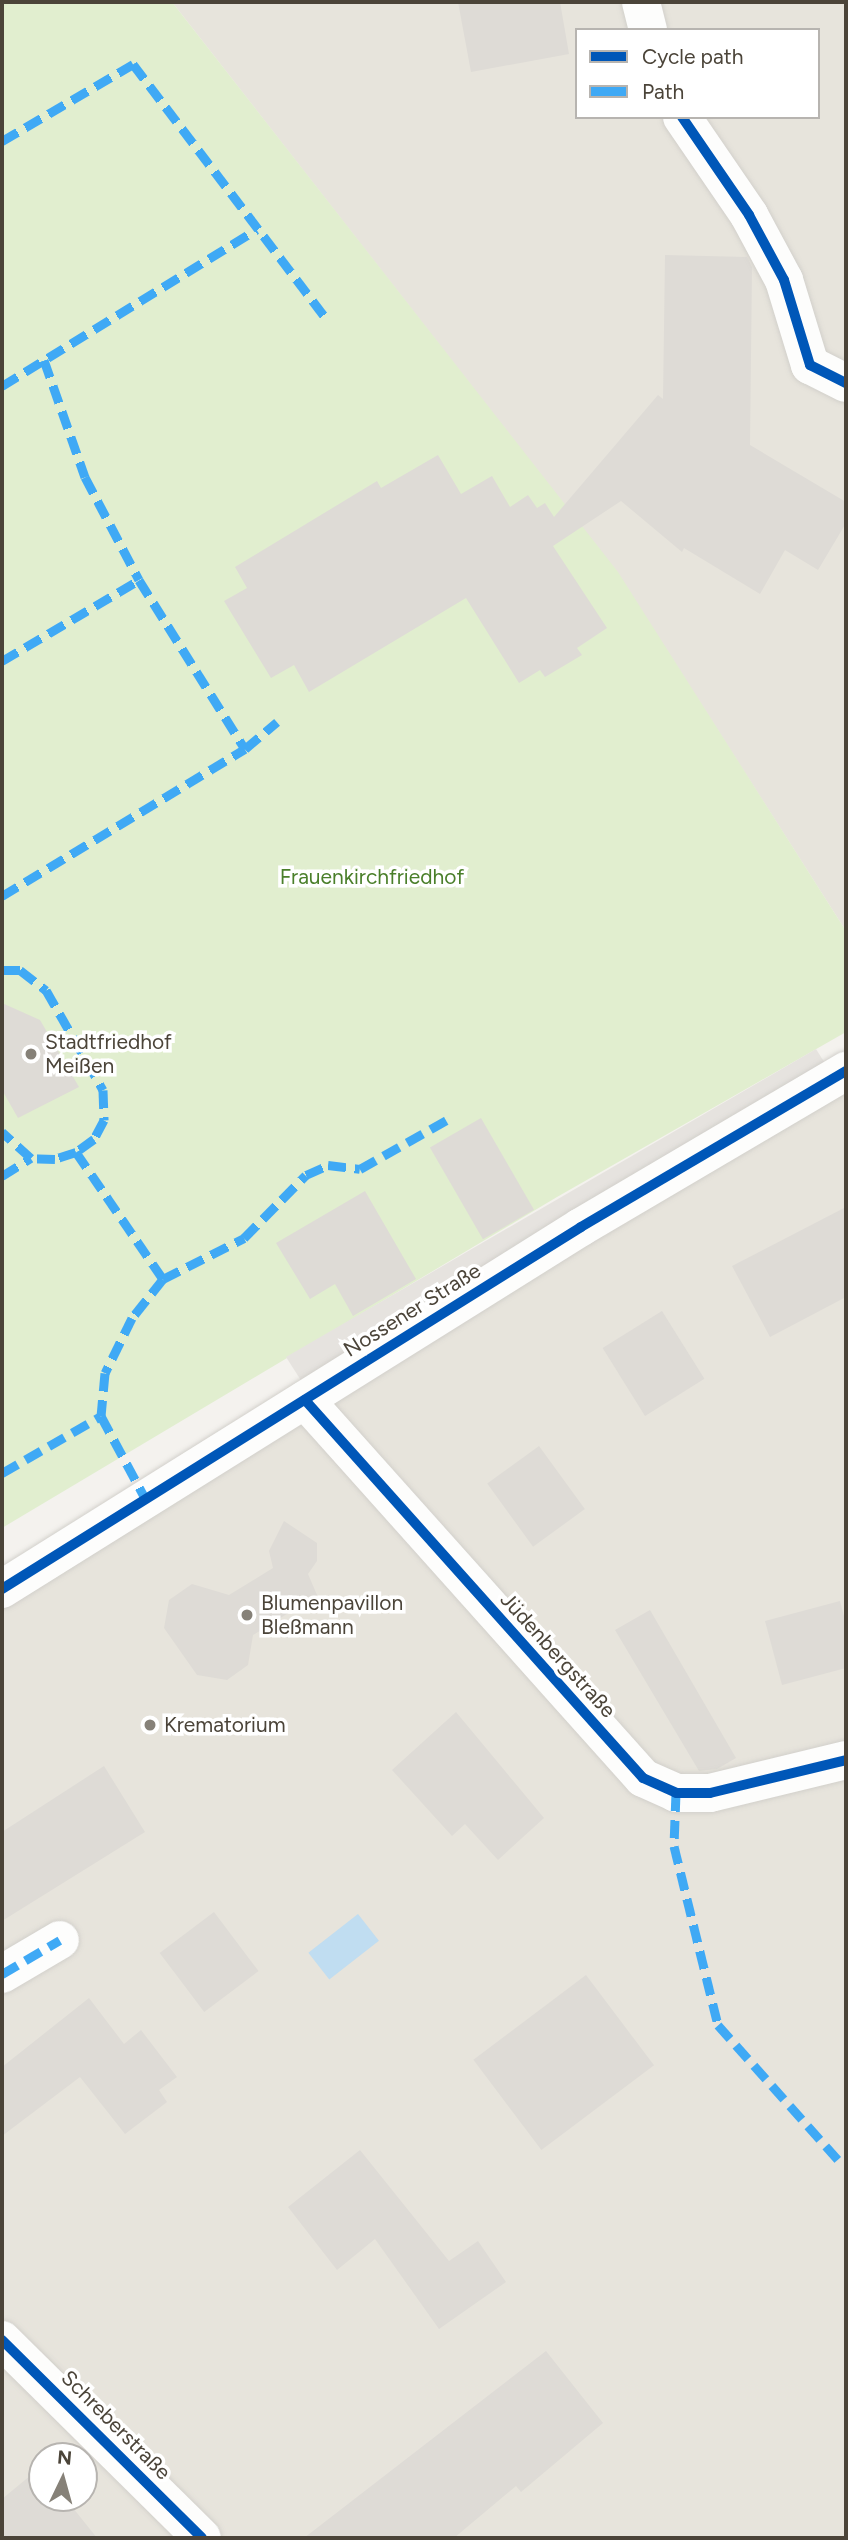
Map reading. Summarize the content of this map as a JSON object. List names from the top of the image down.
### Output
{
  "streets": {
    "street": ["Nossener Straße", "Jüdenbergstraße", "Schreberstraße"]
  },
  "crossings": [
    ["Nossener Straße", "Jüdenbergstraße"]
  ],
  "parks": ["Frauenkirchfriedhof"],
  "places": ["Stadtfriedhof Meißen", "Blumenpavillon Bleßmann", "Krematorium"],
  "legend": ["Cycle path", "Path"],
  "north": "top"
}
